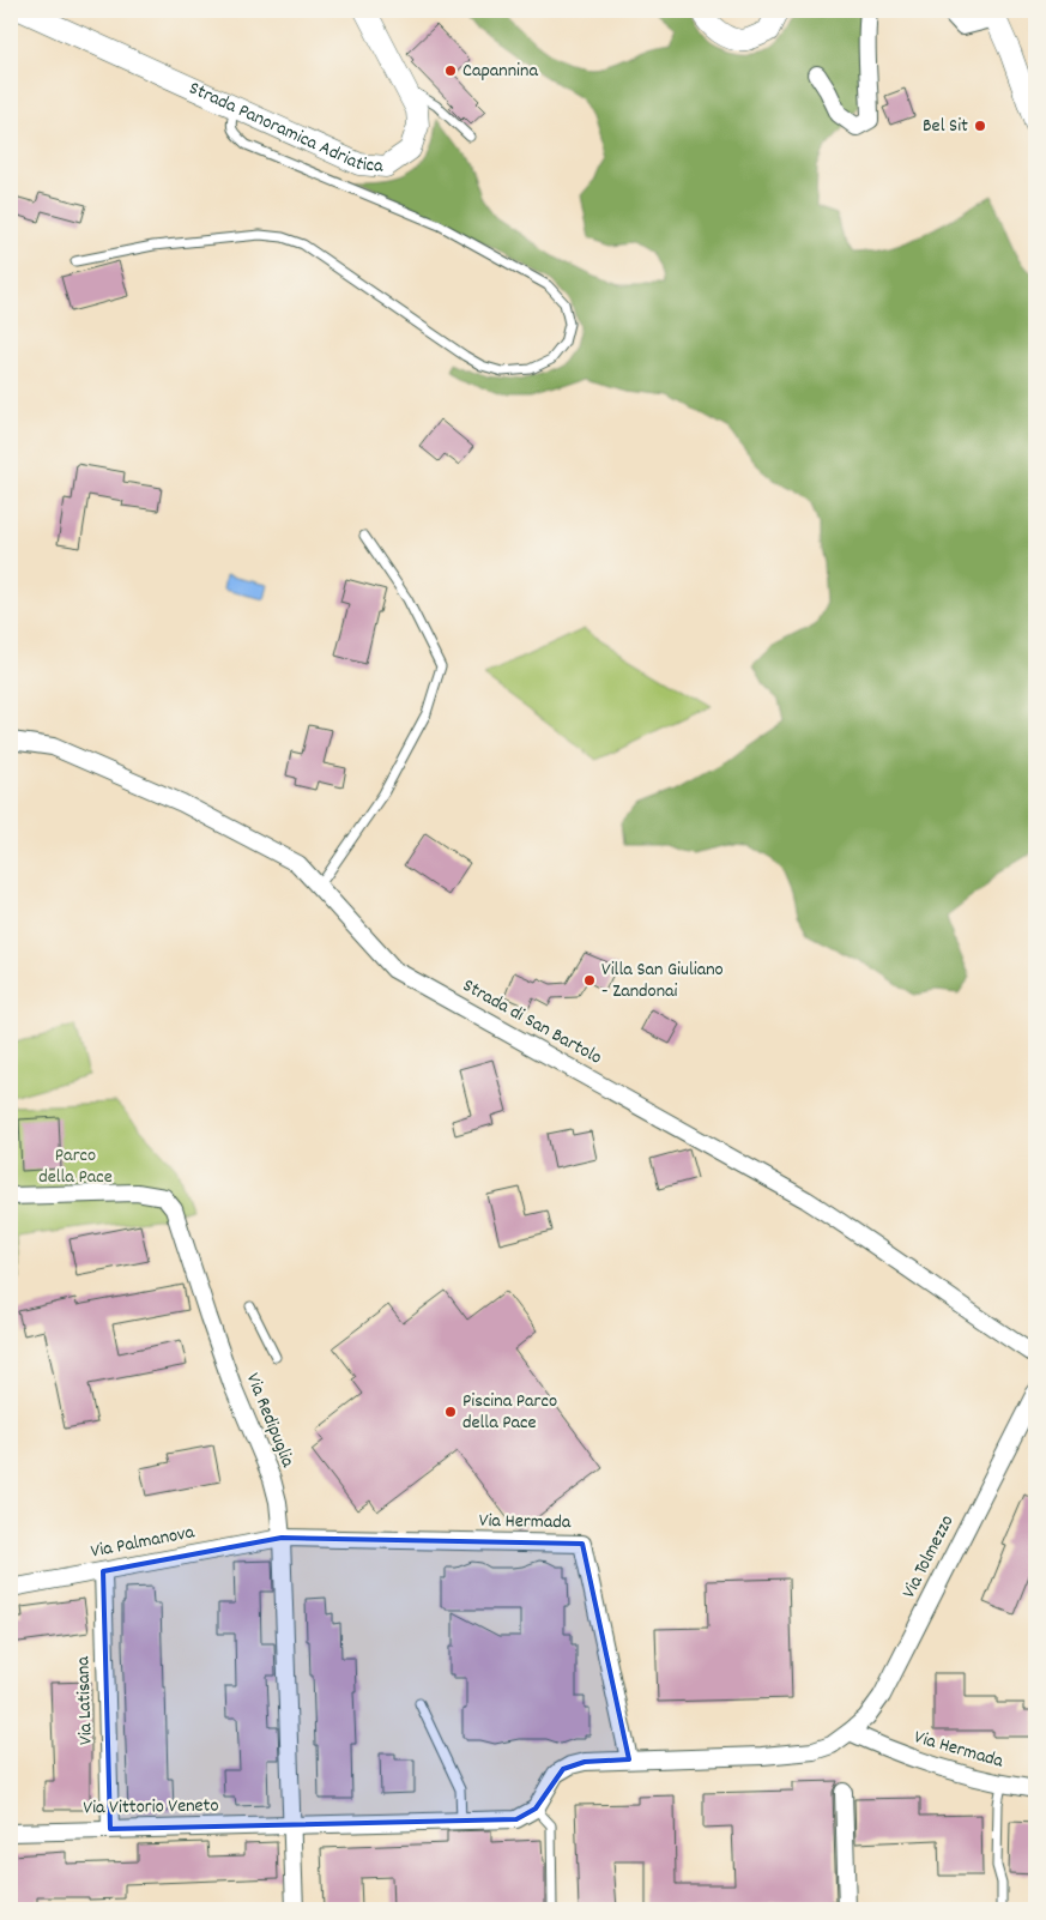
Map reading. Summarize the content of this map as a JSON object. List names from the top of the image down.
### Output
{
  "streets": {
    "street": [
      "Strada Panoramica Adriatica",
      "Strada di San Bartolo",
      "Via Redipuglia",
      "Via Hermada",
      "Via Palmanova",
      "Via Tolmezzo",
      "Via Latisana",
      "Via Vittorio Veneto"
    ]
  },
  "crossings": [
    ["Via Redipuglia", "Via Hermada"],
    ["Via Redipuglia", "Via Palmanova"],
    ["Via Redipuglia", "Via Vittorio Veneto"],
    ["Via Hermada", "Via Palmanova"],
    ["Via Hermada", "Via Tolmezzo"],
    ["Via Palmanova", "Via Latisana"],
    ["Via Latisana", "Via Vittorio Veneto"]
  ],
  "parks": ["Parco della Pace"],
  "places": [
    "Capannina",
    "Bel Sit",
    "Villa San Giuliano - Zandonai",
    "Piscina Parco della Pace"
  ]
}
